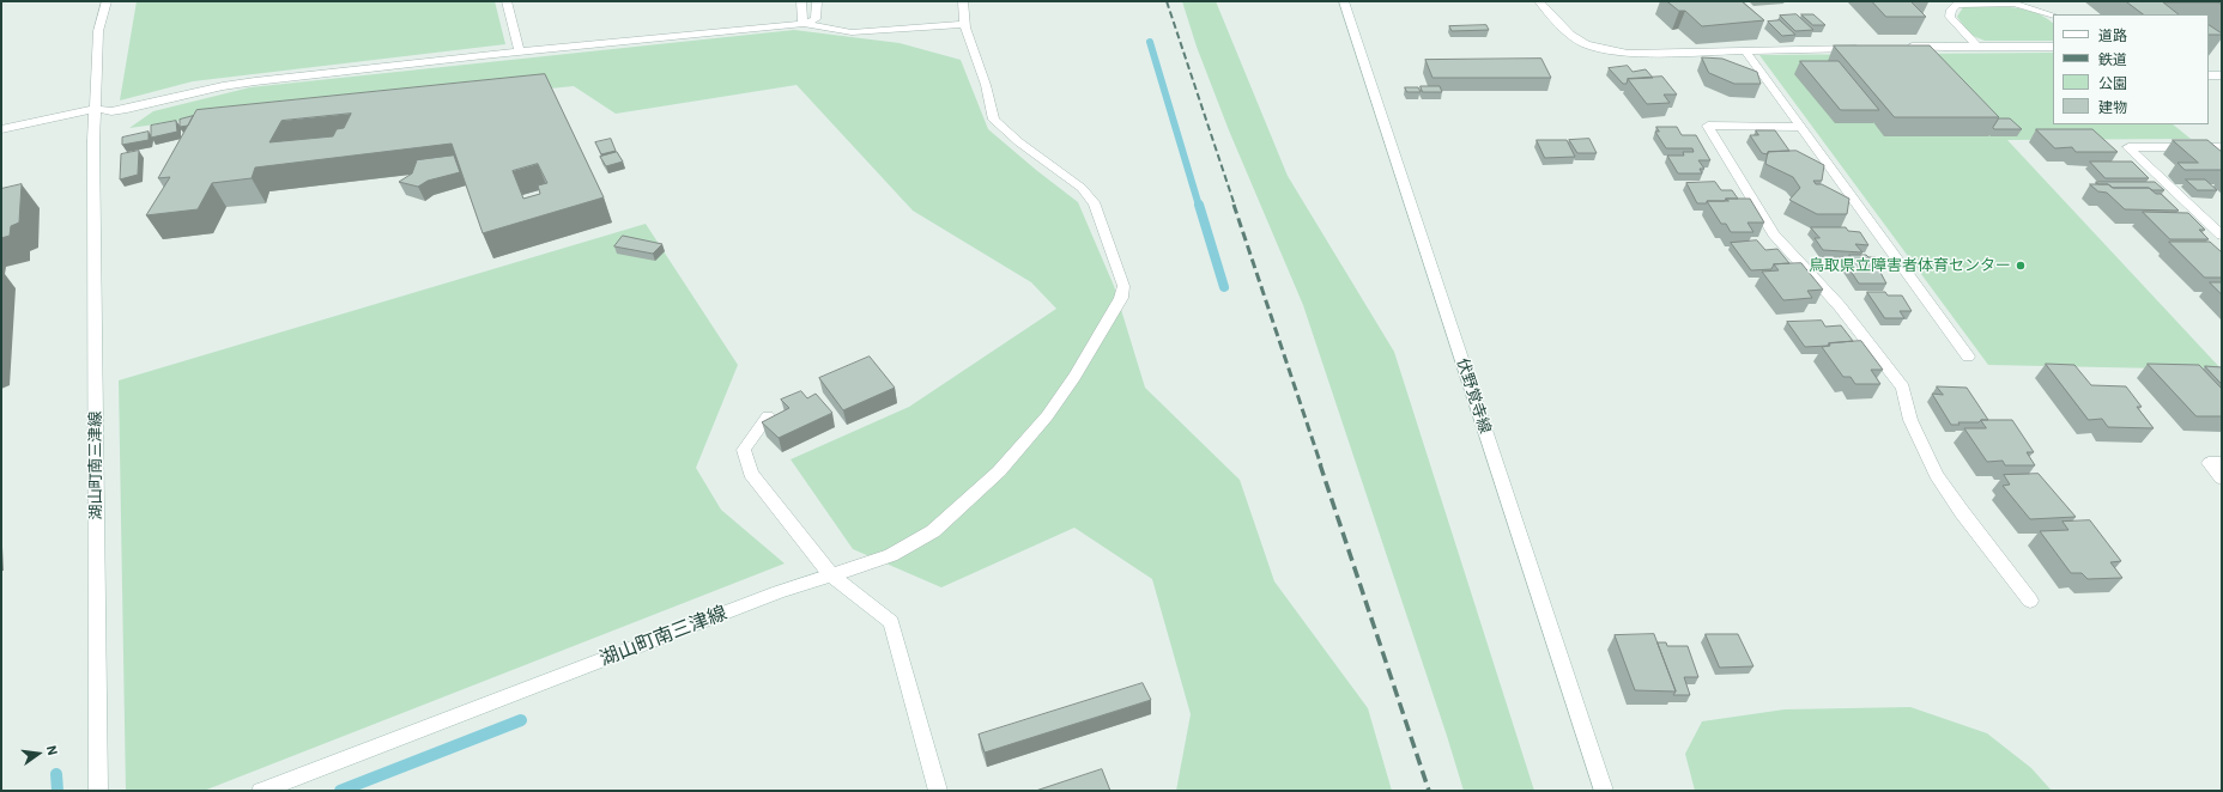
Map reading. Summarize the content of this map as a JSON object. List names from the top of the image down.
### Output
{
  "streets": {
    "street": ["伏野覚寺線", "湖山町南三津線"]
  },
  "places": ["鳥取県立障害者体育センター"],
  "legend": [
    "道路",
    "鉄道",
    "公園",
    "建物"
  ],
  "north": "right"
}
